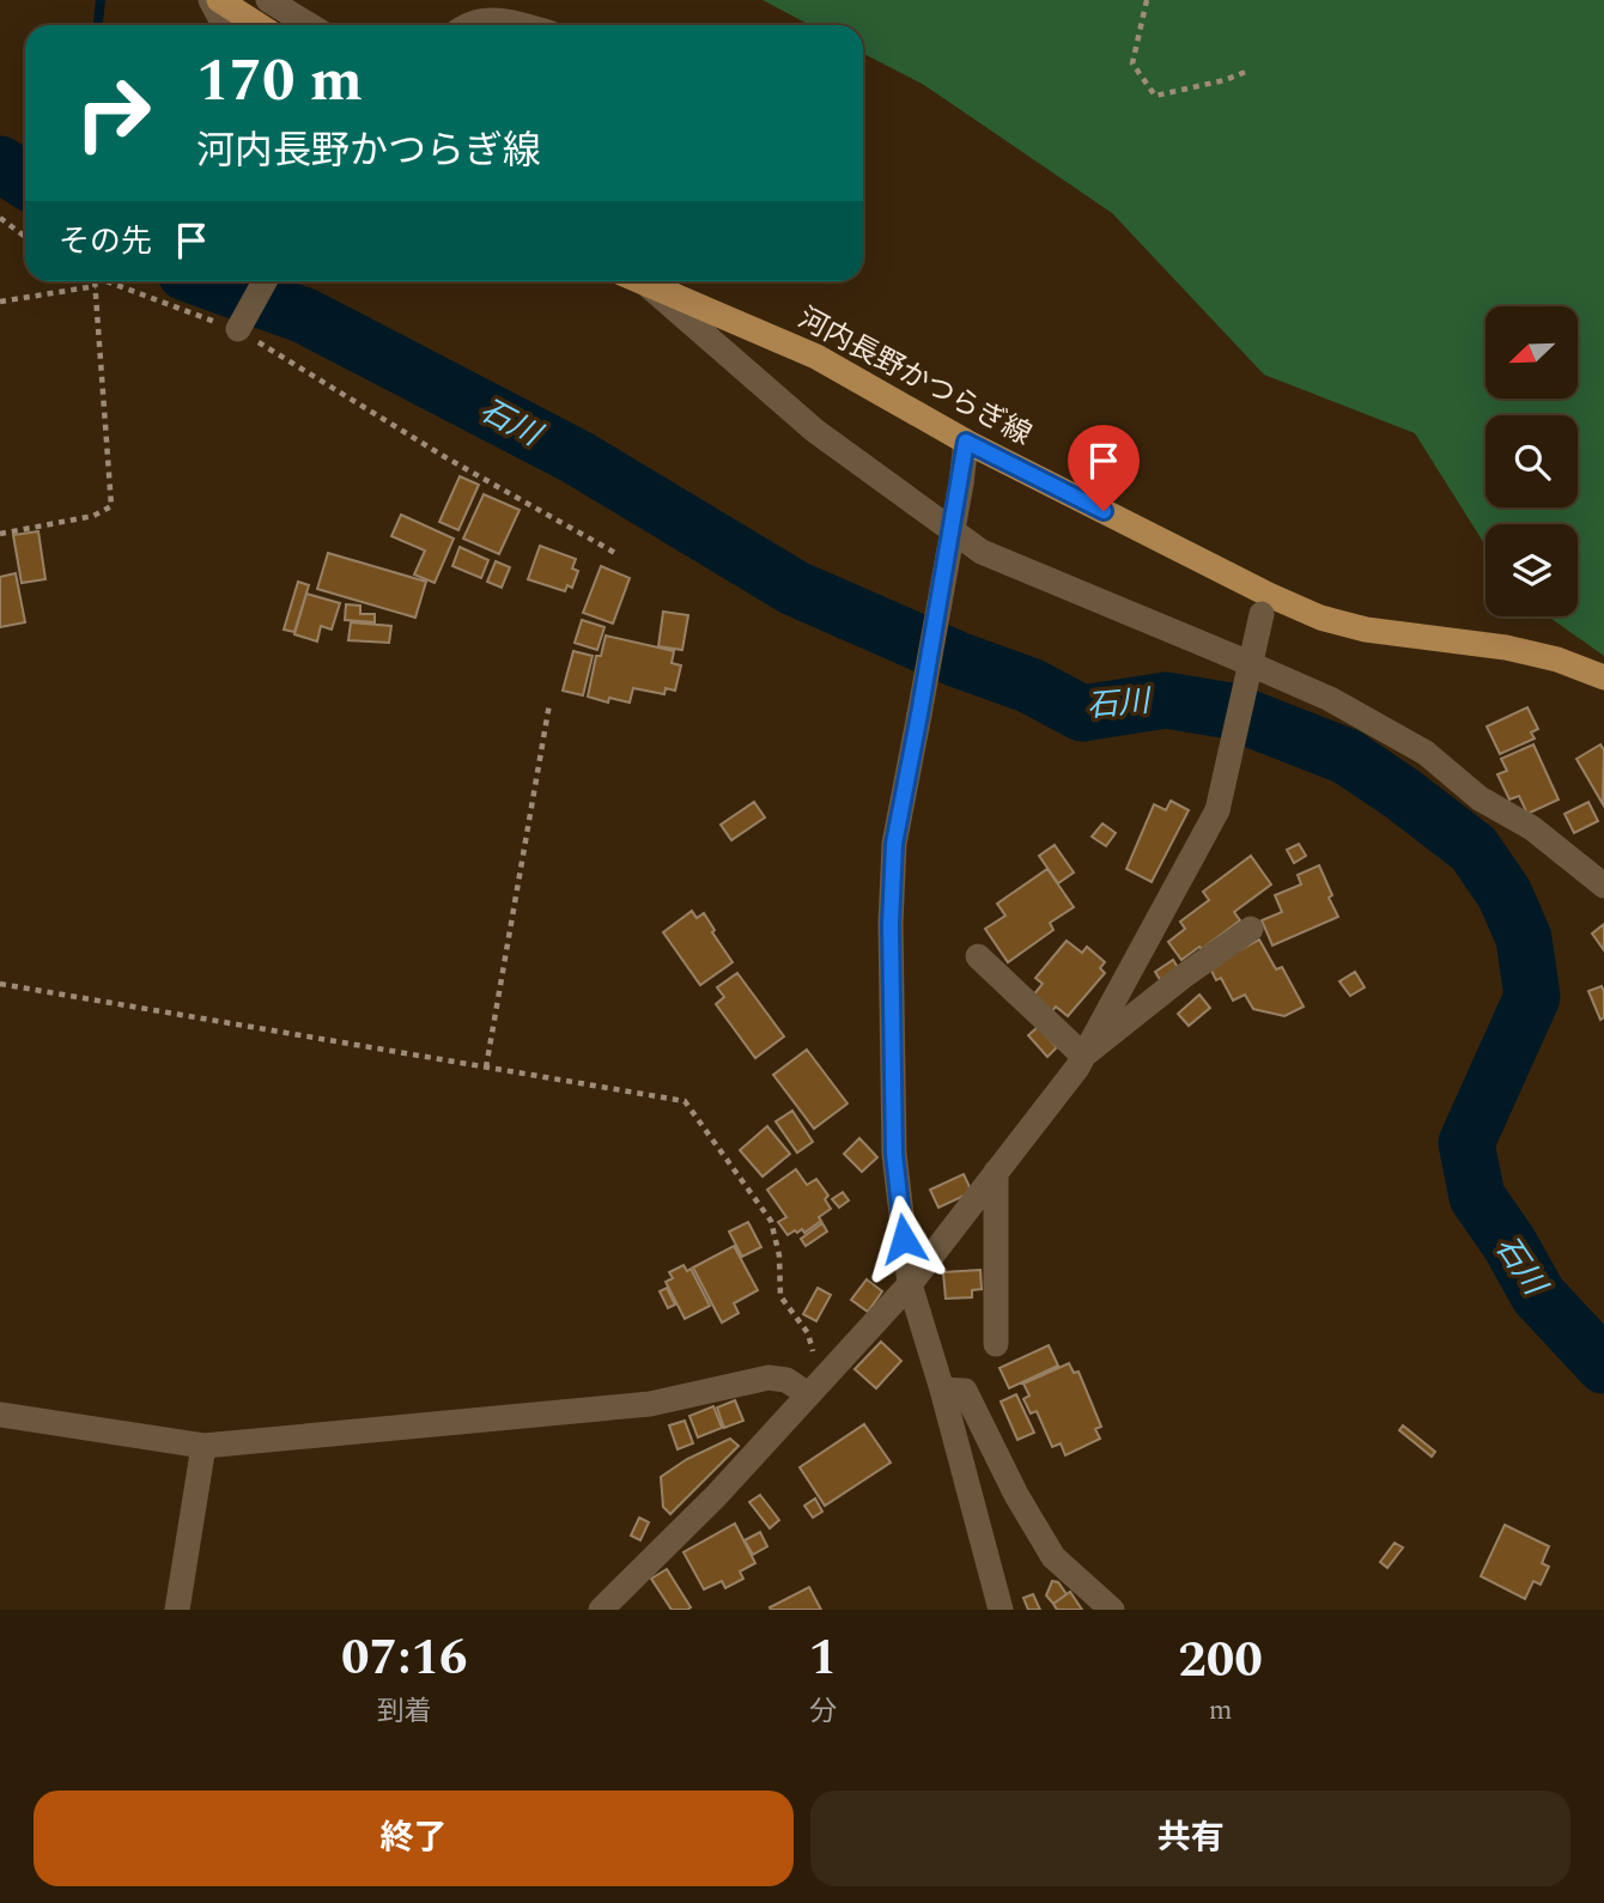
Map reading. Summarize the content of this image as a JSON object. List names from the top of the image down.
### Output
{
  "streets": {
    "main road": ["河内長野かつらぎ線"]
  },
  "water": ["石川"],
  "north": "bottom left",
  "page": {
    "turn": ["170 m", "河内長野かつらぎ線"],
    "then": "その先",
    "eta": [
      "07:16",
      "到着",
      "1",
      "分",
      "200",
      "m"
    ],
    "buttons": ["終了", "共有"]
  }
}
